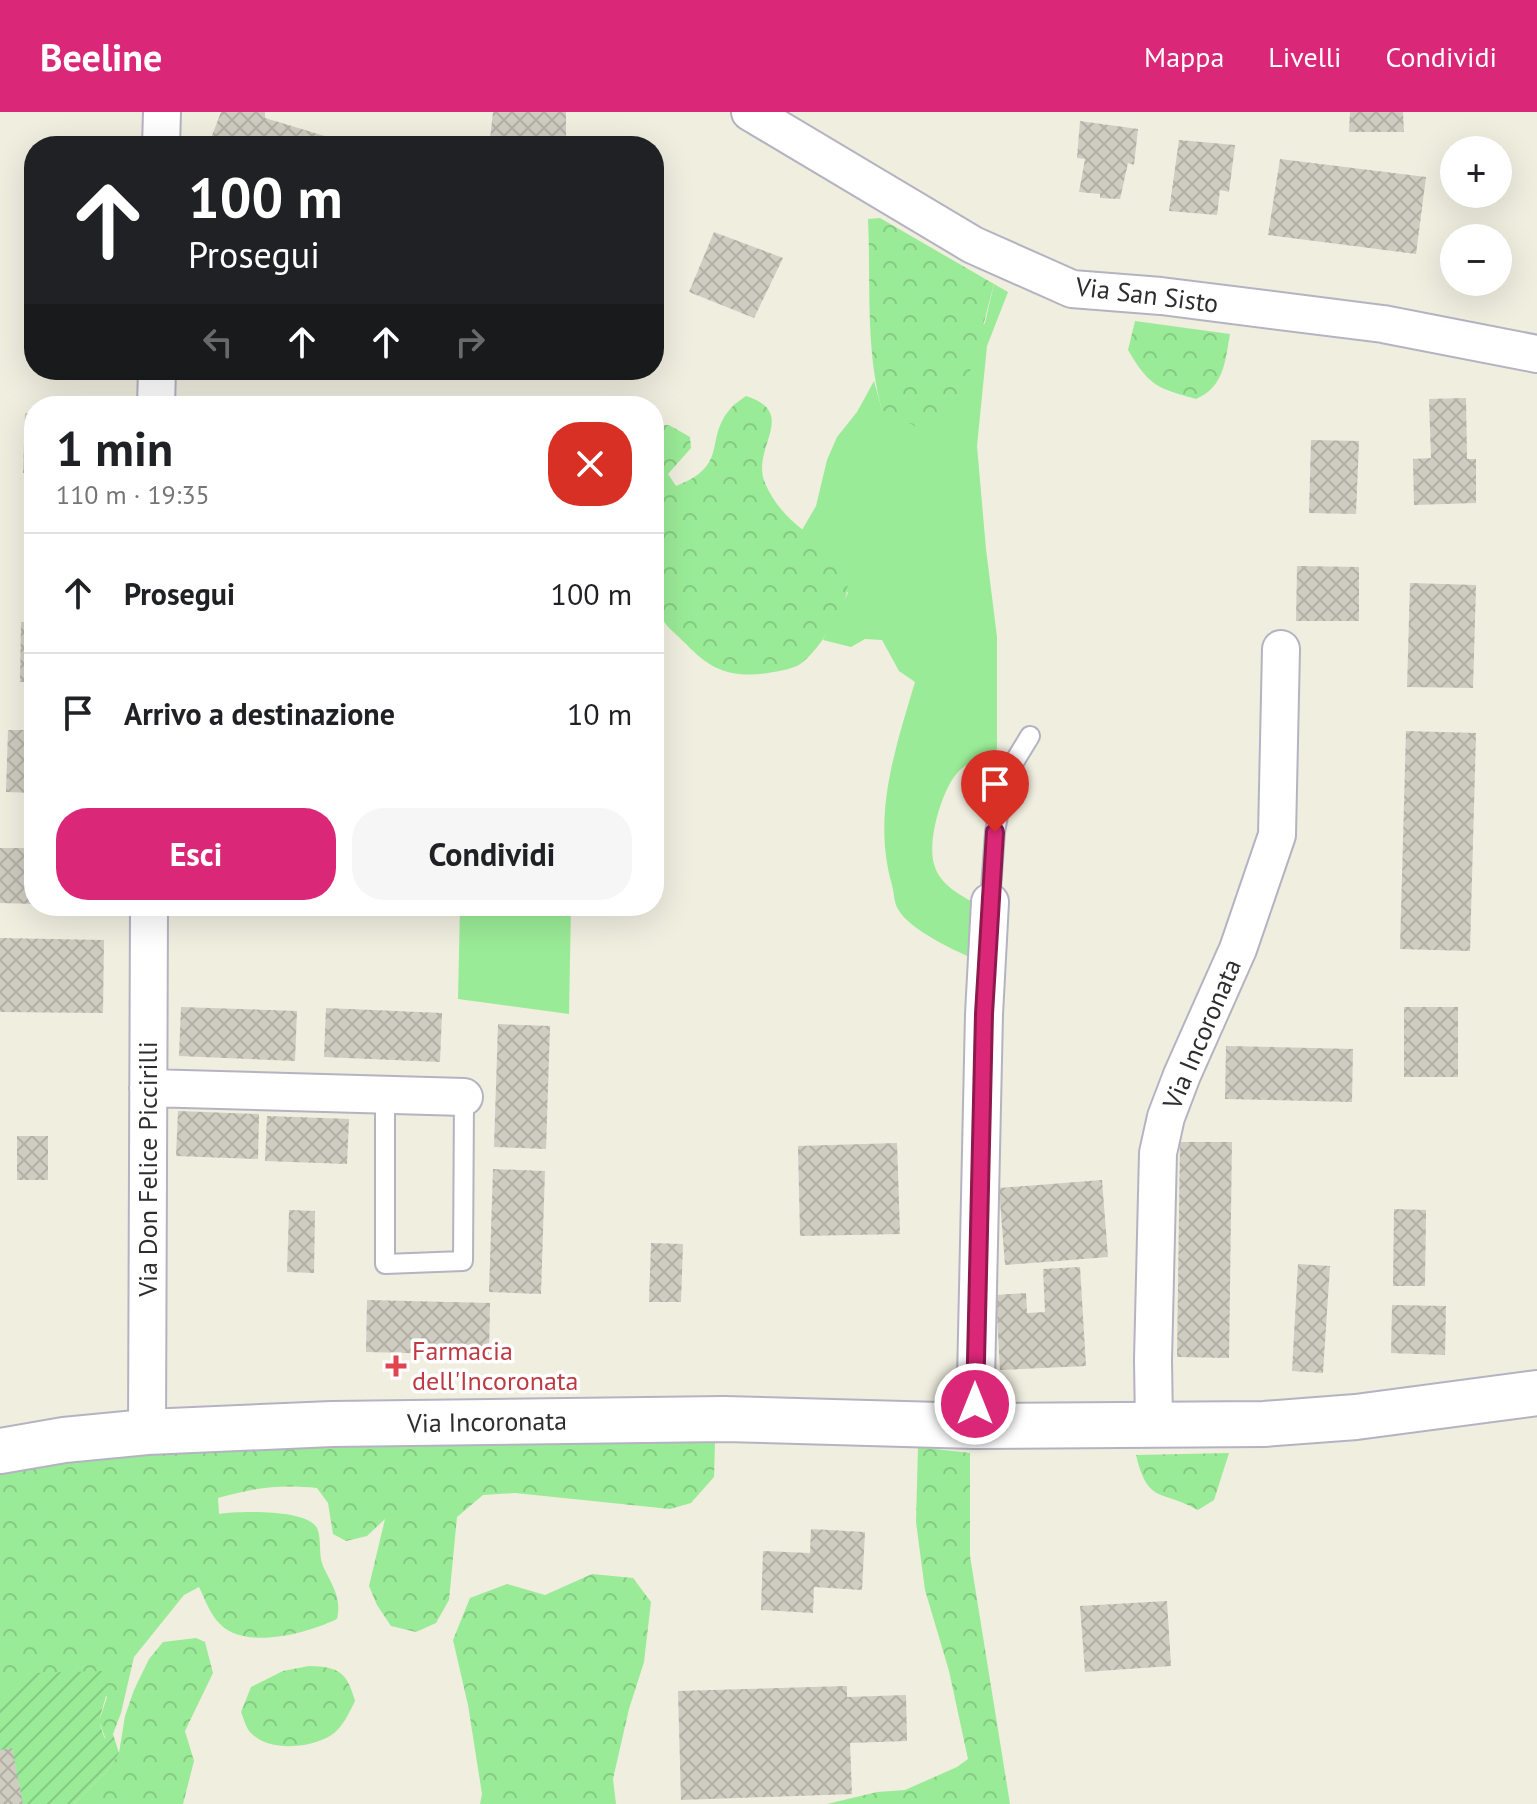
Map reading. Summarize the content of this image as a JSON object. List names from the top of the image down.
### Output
{
  "streets": {
    "main road": ["Via Incoronata"],
    "street": ["Via San Sisto", "Via Don Felice Piccirilli"]
  },
  "crossings": [
    ["Via Incoronata", "Via Don Felice Piccirilli"]
  ],
  "places": {
    "health": ["Farmacia dell'Incoronata"]
  },
  "page": {
    "header": "Beeline",
    "nav": ["Mappa", "Livelli", "Condividi"],
    "map_buttons": ["+", "−"],
    "turn": ["100 m", "Prosegui"],
    "heading": ["1 min", "110 m · 19:35"],
    "list": [
      {
        "name": "Prosegui",
        "value": "100 m"
      },
      {
        "name": "Arrivo a destinazione",
        "value": "10 m"
      }
    ],
    "buttons": ["Esci", "Condividi"]
  }
}
